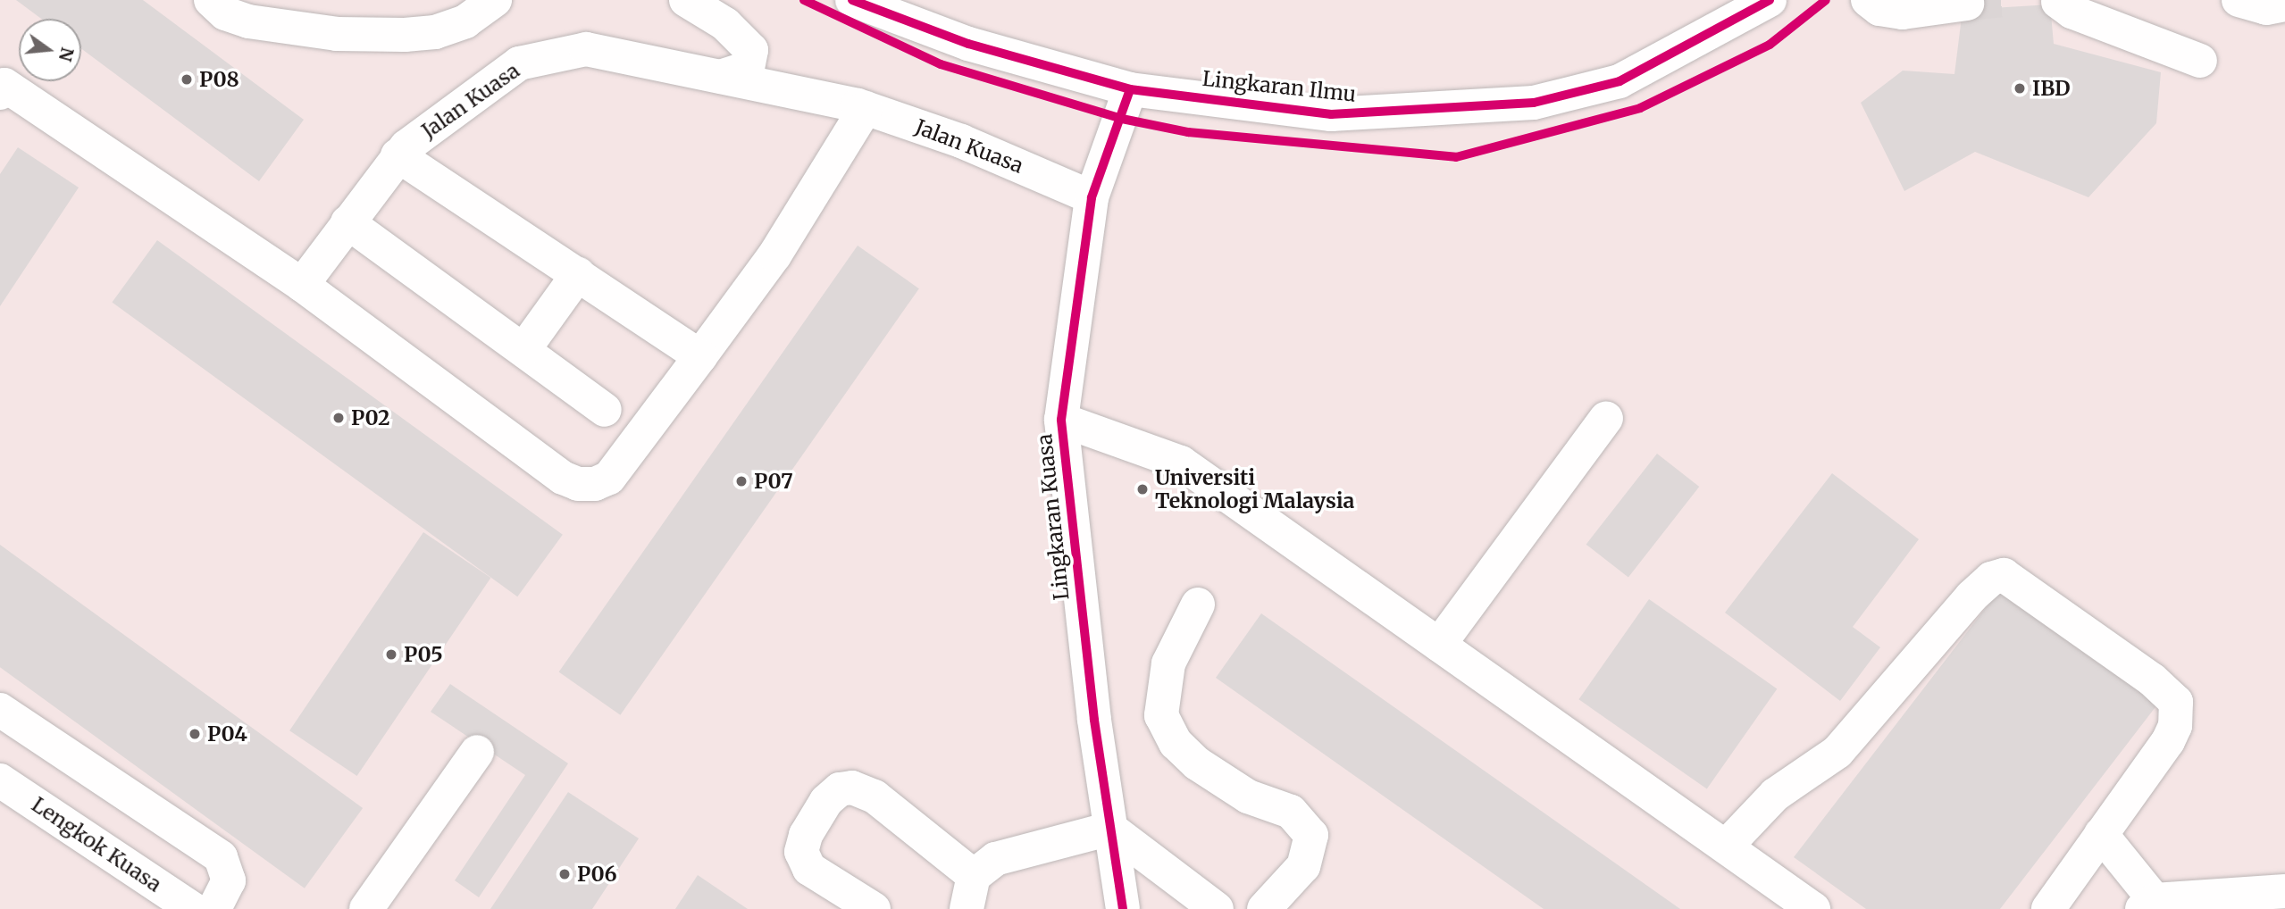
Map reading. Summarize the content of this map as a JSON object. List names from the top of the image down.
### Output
{
  "streets": {
    "street": [
      "Lingkaran Ilmu",
      "Jalan Kuasa",
      "Lingkaran Kuasa",
      "Lengkok Kuasa"
    ]
  },
  "crossings": [
    ["Lingkaran Ilmu", "Lingkaran Kuasa"],
    ["Jalan Kuasa", "Lingkaran Kuasa"]
  ],
  "places": [
    "P08",
    "IBD",
    "P02",
    "P07",
    "Universiti Teknologi Malaysia",
    "P05",
    "P04",
    "P06"
  ],
  "north": "right"
}
